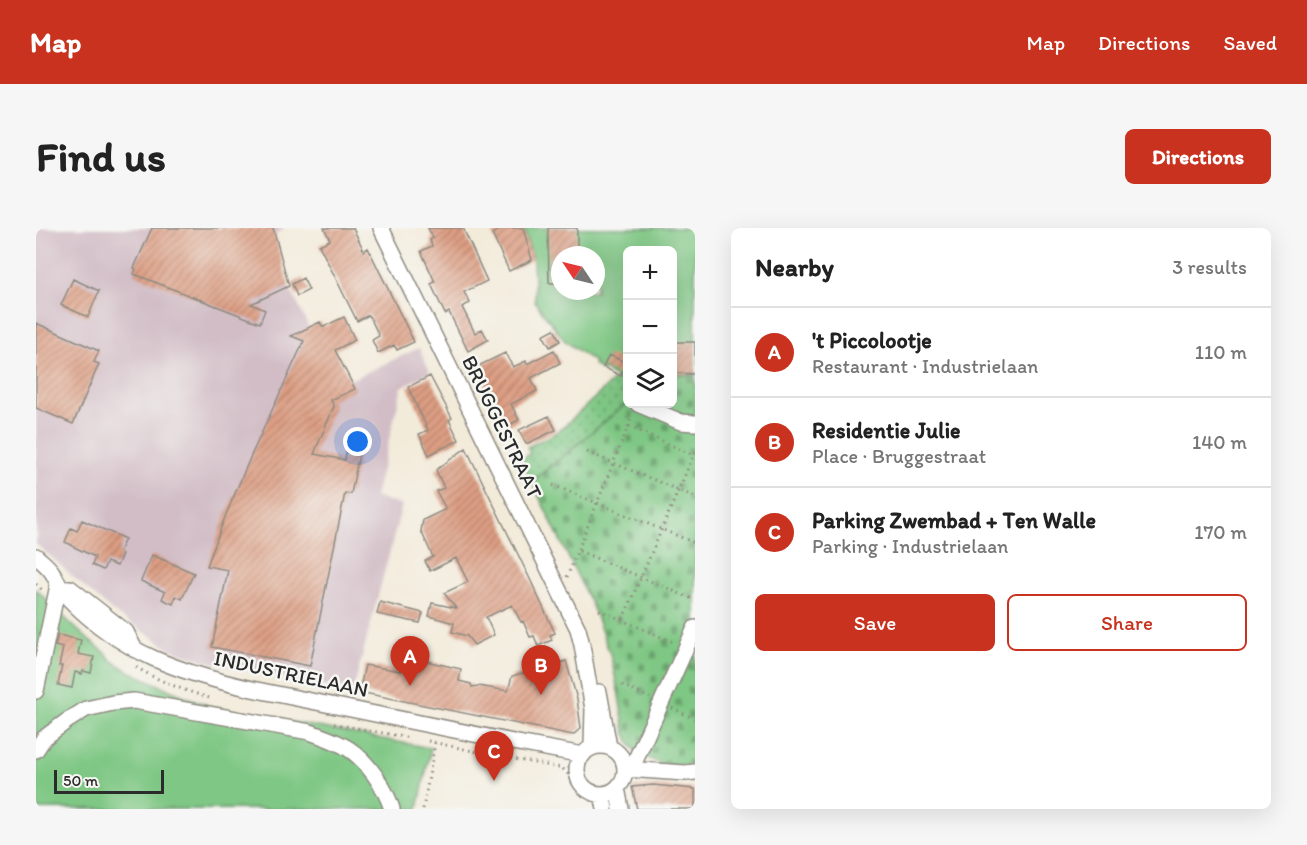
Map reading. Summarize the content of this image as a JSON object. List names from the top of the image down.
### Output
{
  "streets": {
    "street": ["BRUGGESTRAAT", "INDUSTRIELAAN"]
  },
  "crossings": [
    ["BRUGGESTRAAT", "INDUSTRIELAAN"]
  ],
  "scale_bar": "50 m",
  "north": "top left",
  "page": {
    "header": "Map",
    "nav": ["Map", "Directions", "Saved"],
    "buttons": [
      "Directions",
      ["Save", "Share"]
    ],
    "title": "Find us",
    "heading": ["Nearby", "3 results"],
    "map_buttons": ["+", "−"],
    "list": [
      {
        "mark": "A",
        "name": "'t Piccolootje",
        "note": "Restaurant · Industrielaan",
        "value": "110 m"
      },
      {
        "mark": "B",
        "name": "Residentie Julie",
        "note": "Place · Bruggestraat",
        "value": "140 m"
      },
      {
        "mark": "C",
        "name": "Parking Zwembad + Ten Walle",
        "note": "Parking · Industrielaan",
        "value": "170 m"
      }
    ],
    "pins": ["A", "B", "C"],
    "scale": "50 m"
  }
}
